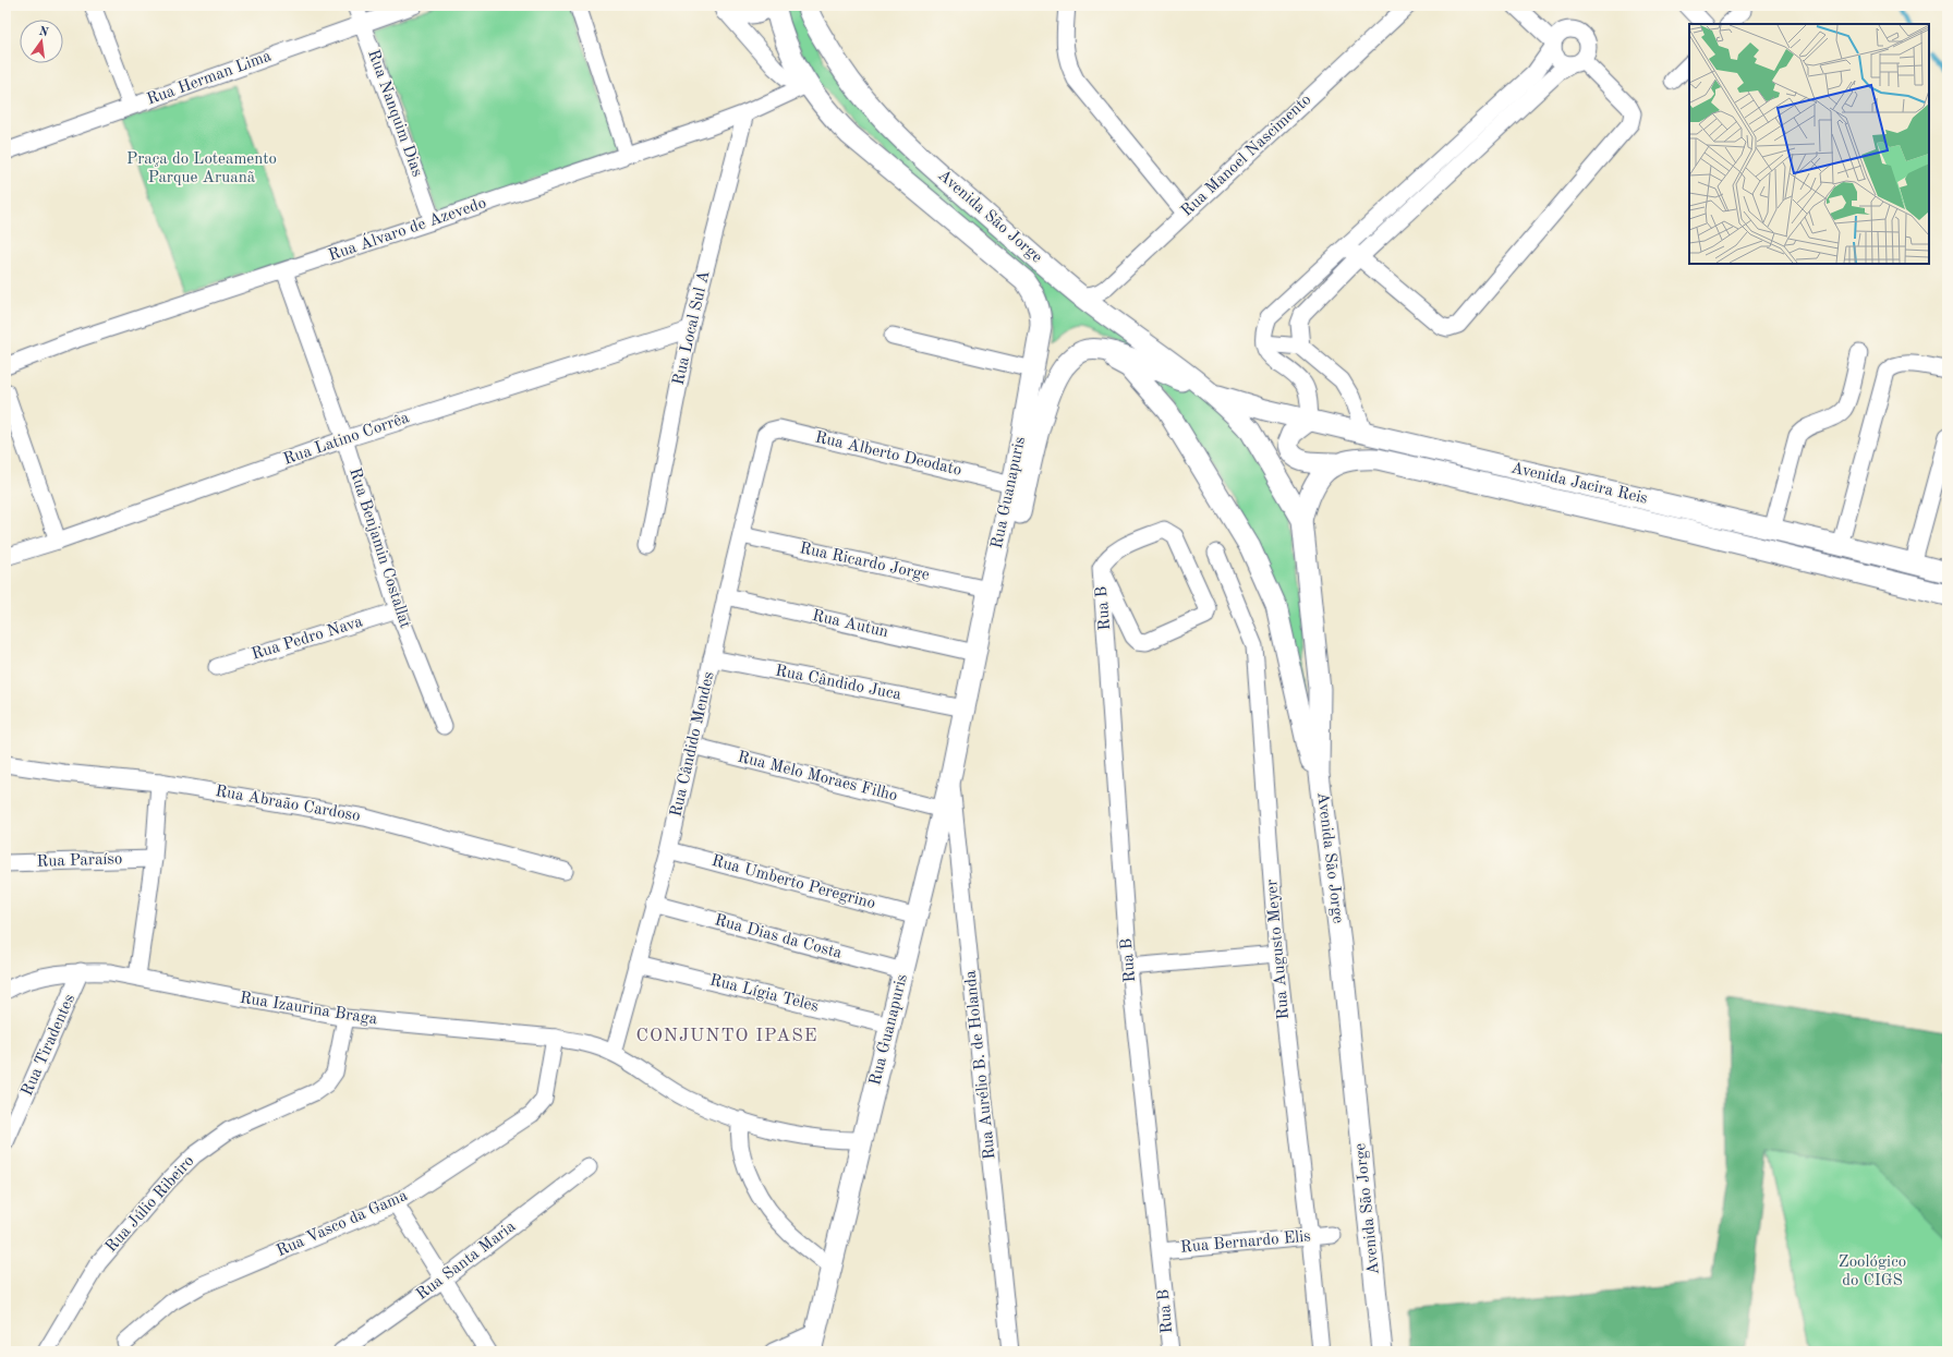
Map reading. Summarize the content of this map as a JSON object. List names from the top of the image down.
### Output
{
  "streets": {
    "main road": ["Avenida São Jorge", "Avenida Jacira Reis", "Rua Guanapuris"],
    "street": [
      "Rua Herman Lima",
      "Rua Nanquim Dias",
      "Rua Manoel Nascimento",
      "Rua Álvaro de Azevedo",
      "Rua Local Sul A",
      "Rua Latino Corrêa",
      "Rua Alberto Deodato",
      "Rua Benjamin Costallat",
      "Rua Ricardo Jorge",
      "Rua B",
      "Rua Autun",
      "Rua Pedro Nava",
      "Rua Cândido Juca",
      "Rua Cândido Mendes",
      "Rua Melo Moraes Filho",
      "Rua Abraão Cardoso",
      "Rua Paraíso",
      "Rua Umberto Peregrino",
      "Rua Dias da Costa",
      "Rua Augusto Meyer",
      "Rua Lígia Teles",
      "Rua Izaurina Braga",
      "Rua Tiradentes",
      "Rua Aurélio B. de Holanda",
      "Rua Júlio Ribeiro",
      "Rua Vasco da Gama",
      "Rua Bernardo Elis",
      "Rua Santa Maria"
    ]
  },
  "crossings": [
    ["Rua Herman Lima", "Rua Nanquim Dias"],
    ["Rua Nanquim Dias", "Rua Álvaro de Azevedo"],
    ["Rua Manoel Nascimento", "Avenida São Jorge"],
    ["Avenida São Jorge", "Rua Álvaro de Azevedo"],
    ["Avenida São Jorge", "Avenida Jacira Reis"],
    ["Avenida São Jorge", "Rua Guanapuris"],
    ["Rua Álvaro de Azevedo", "Rua Local Sul A"],
    ["Rua Álvaro de Azevedo", "Rua Benjamin Costallat"],
    ["Rua Local Sul A", "Rua Latino Corrêa"],
    ["Rua Latino Corrêa", "Rua Benjamin Costallat"],
    ["Rua Alberto Deodato", "Rua Guanapuris"],
    ["Rua Alberto Deodato", "Rua Cândido Mendes"],
    ["Rua Guanapuris", "Rua Ricardo Jorge"],
    ["Rua Guanapuris", "Rua Autun"],
    ["Rua Guanapuris", "Rua Cândido Juca"],
    ["Rua Guanapuris", "Rua Melo Moraes Filho"],
    ["Rua Guanapuris", "Rua Umberto Peregrino"],
    ["Rua Guanapuris", "Rua Dias da Costa"],
    ["Rua Guanapuris", "Rua Lígia Teles"],
    ["Rua Guanapuris", "Rua Izaurina Braga"],
    ["Rua Guanapuris", "Rua Aurélio B. de Holanda"],
    ["Rua Benjamin Costallat", "Rua Pedro Nava"],
    ["Rua Ricardo Jorge", "Rua Cândido Mendes"],
    ["Rua B", "Rua Bernardo Elis"],
    ["Rua Autun", "Rua Cândido Mendes"],
    ["Rua Cândido Juca", "Rua Cândido Mendes"],
    ["Rua Cândido Mendes", "Rua Melo Moraes Filho"],
    ["Rua Cândido Mendes", "Rua Umberto Peregrino"],
    ["Rua Cândido Mendes", "Rua Dias da Costa"],
    ["Rua Cândido Mendes", "Rua Lígia Teles"],
    ["Rua Cândido Mendes", "Rua Izaurina Braga"],
    ["Rua Augusto Meyer", "Rua Bernardo Elis"],
    ["Rua Izaurina Braga", "Rua Tiradentes"],
    ["Rua Izaurina Braga", "Rua Júlio Ribeiro"],
    ["Rua Izaurina Braga", "Rua Vasco da Gama"]
  ],
  "districts": ["CONJUNTO IPASE"],
  "parks": ["Praça do Loteamento Parque Aruanã", "Zoológico do CIGS"],
  "north": "top"
}
